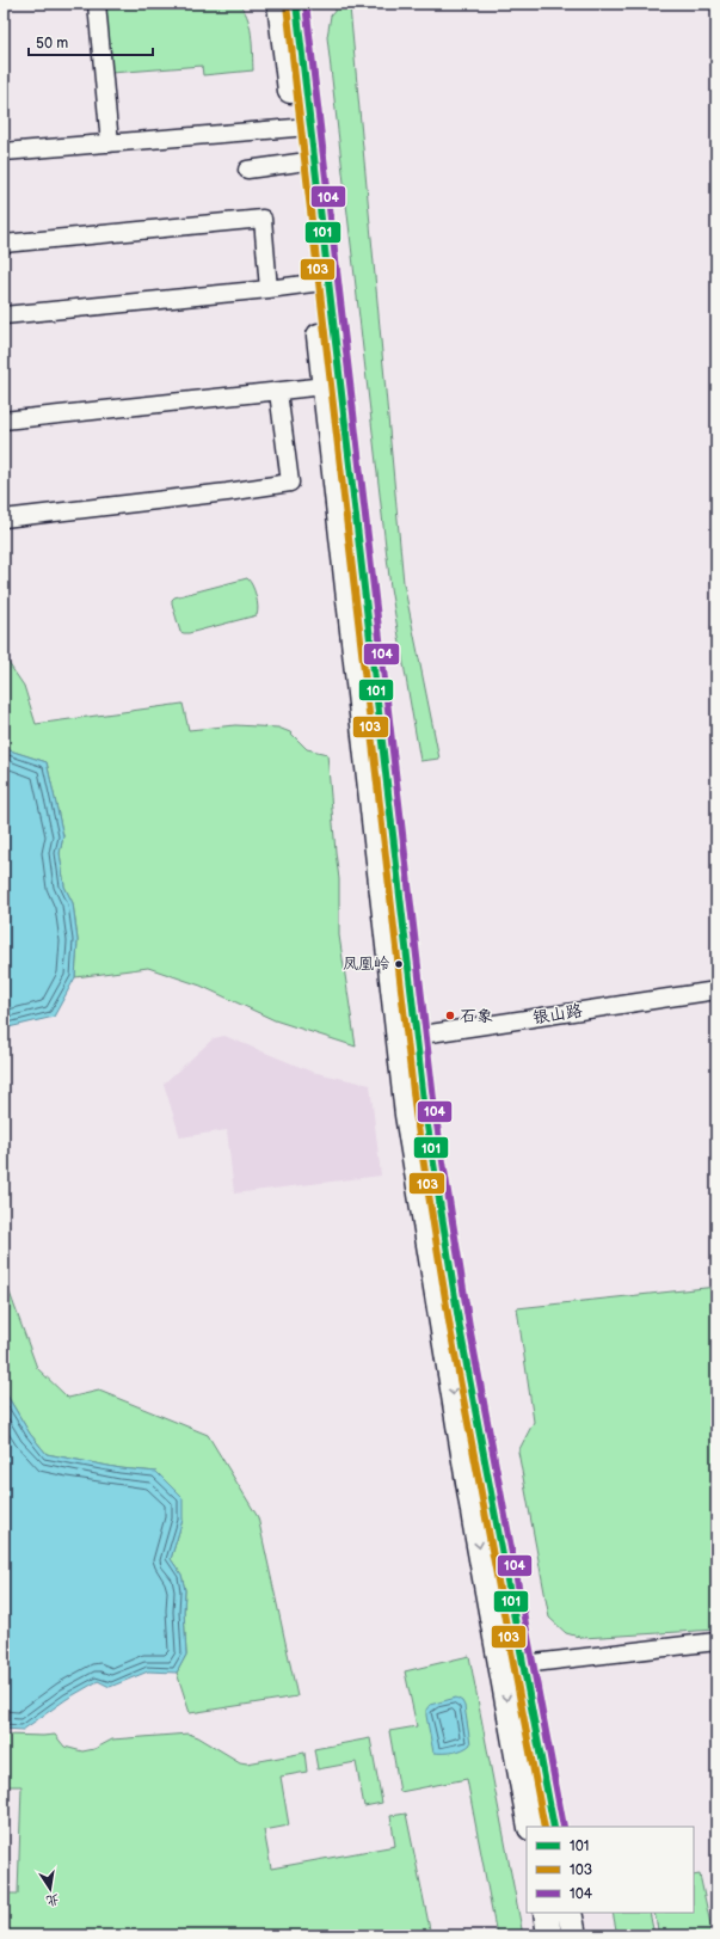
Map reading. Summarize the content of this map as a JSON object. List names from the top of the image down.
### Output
{
  "streets": {
    "street": ["银山路"]
  },
  "places": ["凤凰岭", "石象"],
  "lines": ["transit line 101", "transit line 104", "transit line 103"],
  "legend": ["101", "103", "104"],
  "scale_bar": "50 m",
  "north": "bottom"
}
